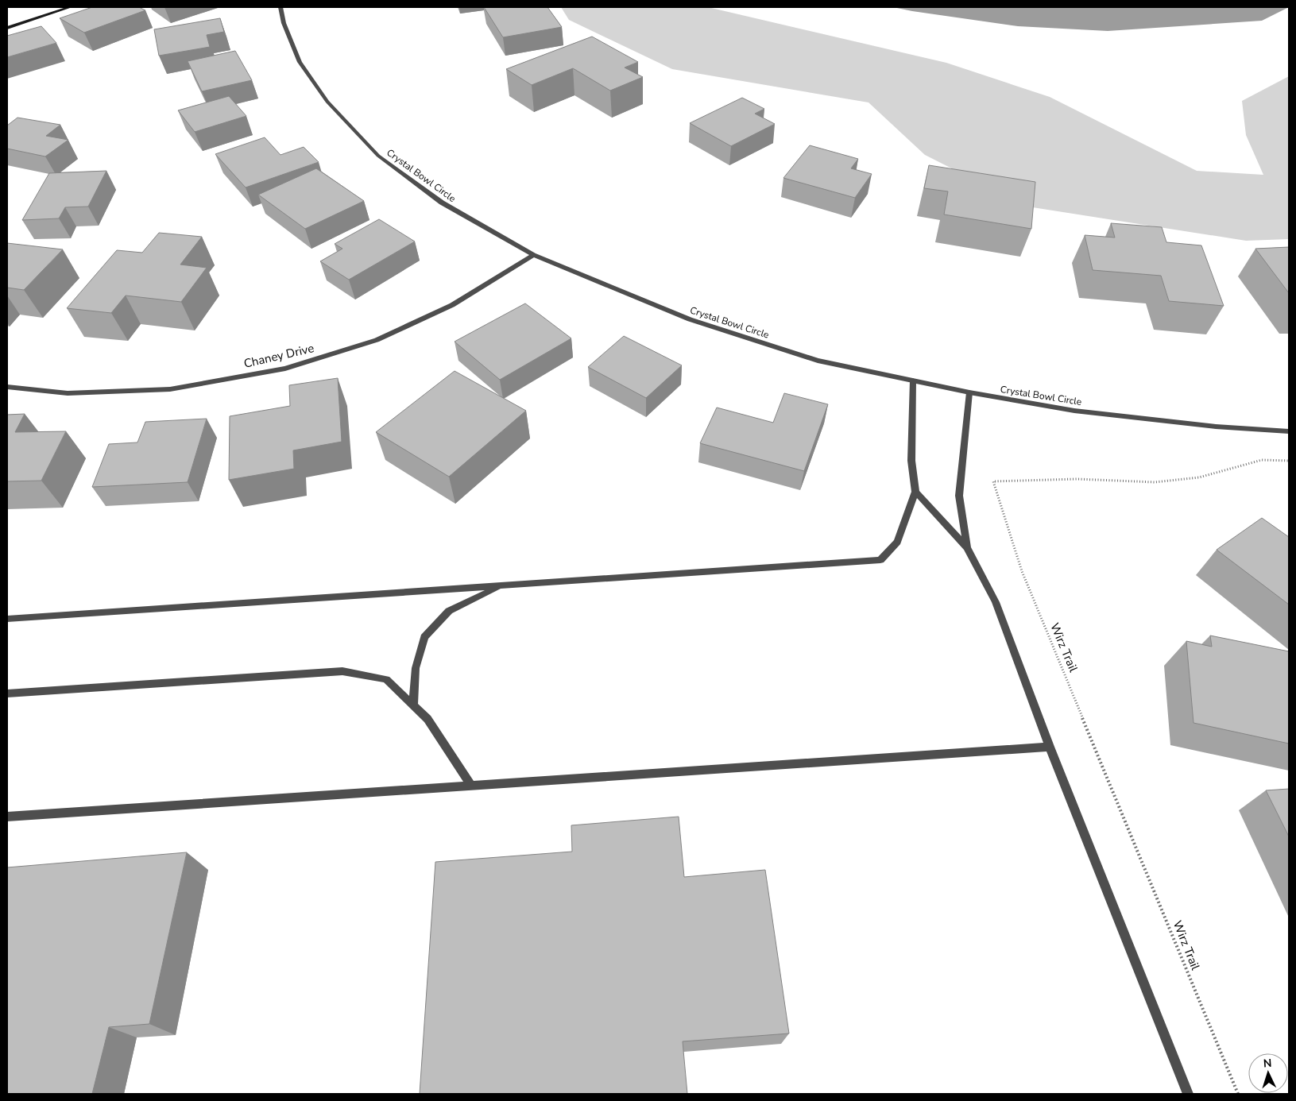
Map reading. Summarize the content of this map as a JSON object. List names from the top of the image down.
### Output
{
  "streets": {
    "street": ["Crystal Bowl Circle", "Chaney Drive"],
    "path": ["Wirz Trail"]
  },
  "crossings": [
    ["Crystal Bowl Circle", "Chaney Drive"]
  ],
  "north": "top"
}
